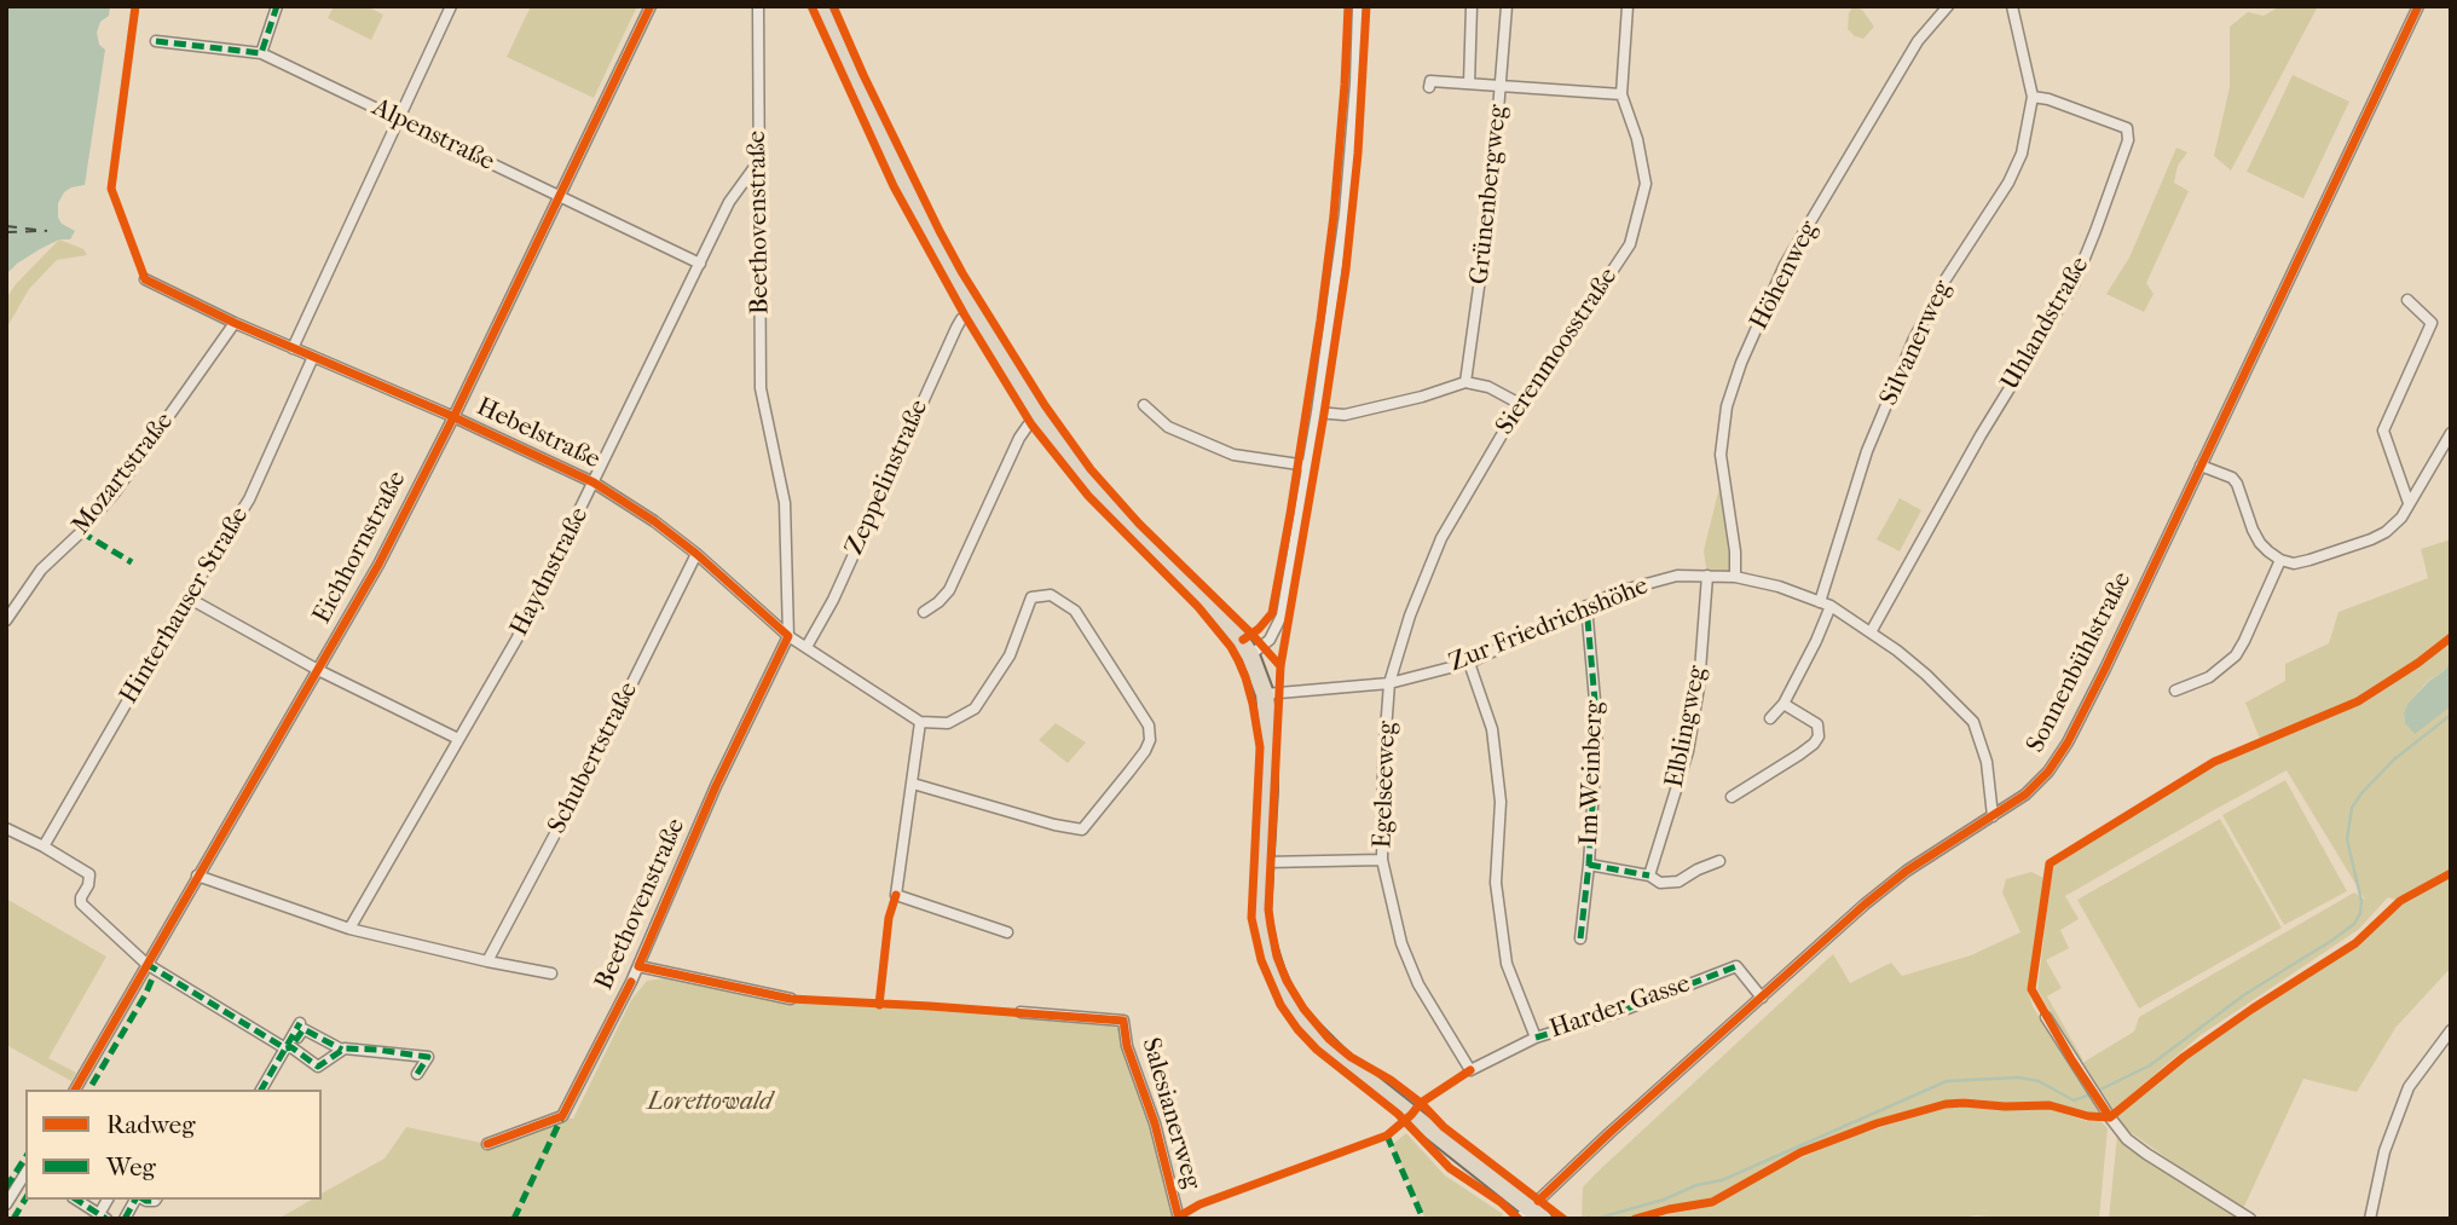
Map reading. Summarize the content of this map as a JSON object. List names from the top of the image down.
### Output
{
  "streets": {
    "street": [
      "Alpenstraße",
      "Grünenbergweg",
      "Beethovenstraße",
      "Höhenweg",
      "Uhlandstraße",
      "Silvanerweg",
      "Sierenmoosstraße",
      "Hebelstraße",
      "Mozartstraße",
      "Zeppelinstraße",
      "Eichhornstraße",
      "Haydnstraße",
      "Hinterhauser Straße",
      "Zur Friedrichshöhe",
      "Sonnenbühlstraße",
      "Elblingweg",
      "Schubertstraße",
      "Im Weinberg",
      "Egelseeweg",
      "Harder Gasse",
      "Salesianerweg"
    ]
  },
  "crossings": [
    ["Alpenstraße", "Eichhornstraße"],
    ["Alpenstraße", "Haydnstraße"],
    ["Beethovenstraße", "Hebelstraße"],
    ["Beethovenstraße", "Haydnstraße"],
    ["Höhenweg", "Zur Friedrichshöhe"],
    ["Uhlandstraße", "Silvanerweg"],
    ["Uhlandstraße", "Zur Friedrichshöhe"],
    ["Silvanerweg", "Zur Friedrichshöhe"],
    ["Sierenmoosstraße", "Zur Friedrichshöhe"],
    ["Sierenmoosstraße", "Egelseeweg"],
    ["Hebelstraße", "Mozartstraße"],
    ["Hebelstraße", "Zeppelinstraße"],
    ["Hebelstraße", "Eichhornstraße"],
    ["Hebelstraße", "Haydnstraße"],
    ["Hebelstraße", "Hinterhauser Straße"],
    ["Hebelstraße", "Schubertstraße"],
    ["Zur Friedrichshöhe", "Sonnenbühlstraße"],
    ["Zur Friedrichshöhe", "Elblingweg"],
    ["Zur Friedrichshöhe", "Im Weinberg"],
    ["Zur Friedrichshöhe", "Egelseeweg"],
    ["Sonnenbühlstraße", "Harder Gasse"],
    ["Egelseeweg", "Harder Gasse"]
  ],
  "parks": ["Lorettowald"],
  "legend": ["Radweg", "Weg"]
}
